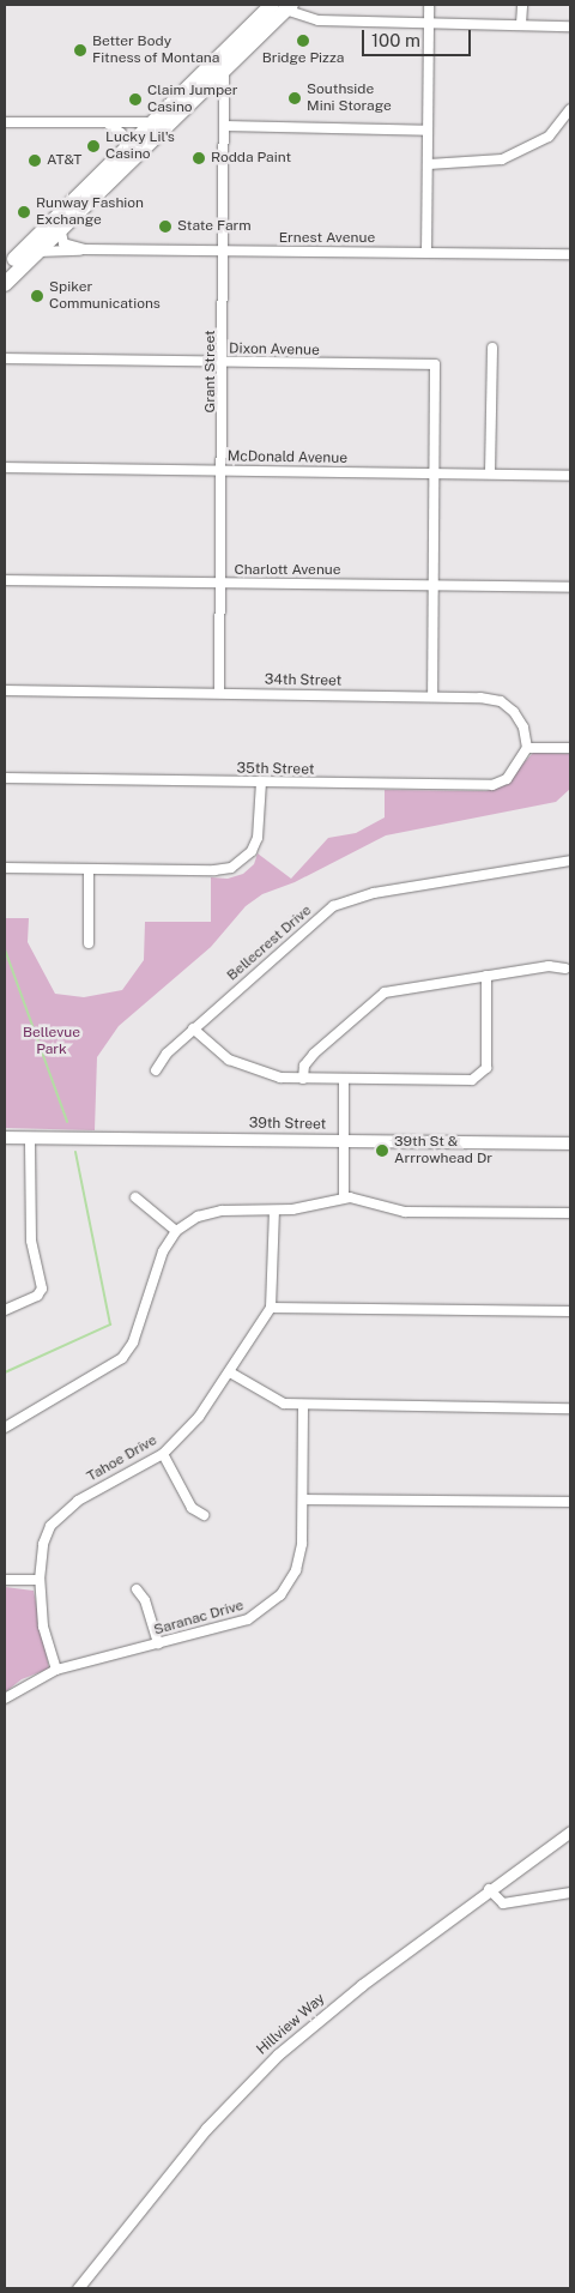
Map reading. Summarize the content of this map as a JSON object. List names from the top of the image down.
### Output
{
  "streets": {
    "main road": ["39th Street"],
    "street": [
      "Ernest Avenue",
      "Dixon Avenue",
      "Grant Street",
      "McDonald Avenue",
      "Charlott Avenue",
      "34th Street",
      "35th Street",
      "Bellecrest Drive",
      "Tahoe Drive",
      "Saranac Drive",
      "Hillview Way"
    ]
  },
  "crossings": [
    ["Ernest Avenue", "Grant Street"],
    ["Dixon Avenue", "Grant Street"],
    ["Dixon Avenue", "McDonald Avenue"],
    ["Grant Street", "McDonald Avenue"],
    ["Grant Street", "Charlott Avenue"],
    ["Grant Street", "34th Street"],
    ["34th Street", "35th Street"],
    ["Tahoe Drive", "Saranac Drive"]
  ],
  "parks": ["Bellevue Park"],
  "places": [
    "Bridge Pizza",
    "Better Body Fitness of Montana",
    "Southside Mini Storage",
    "Claim Jumper Casino",
    "Lucky Lil's Casino",
    "Rodda Paint",
    "AT&T",
    "Runway Fashion Exchange",
    "State Farm",
    "Spiker Communications",
    "39th St & Arrrowhead Dr"
  ],
  "scale_bar": "100 m"
}
